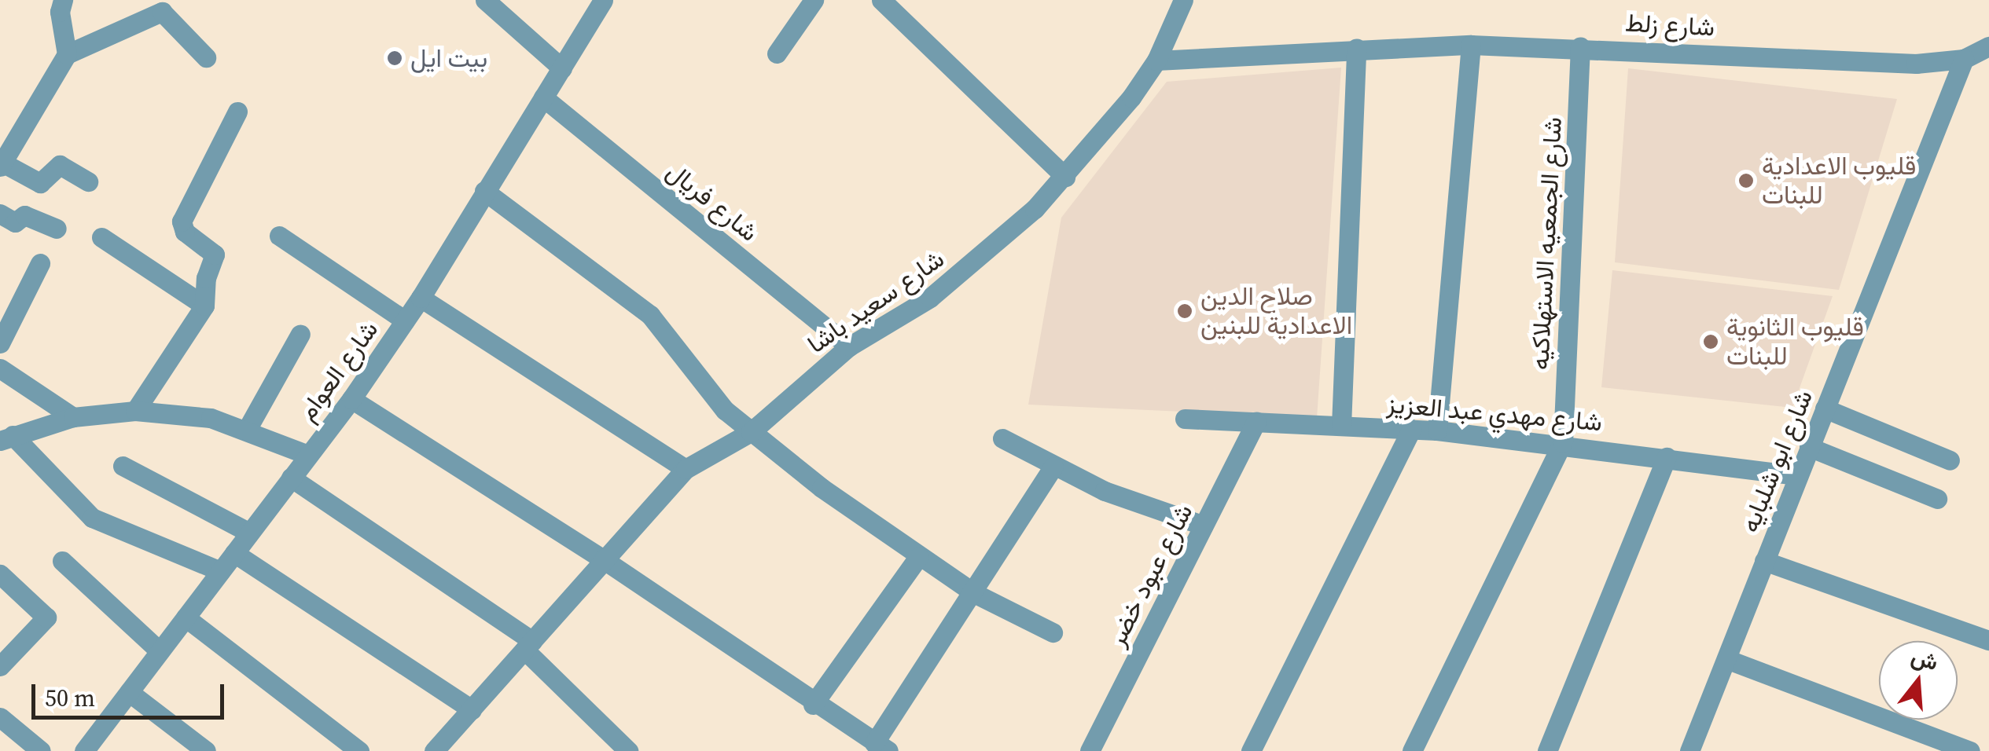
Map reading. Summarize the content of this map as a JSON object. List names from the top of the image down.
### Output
{
  "streets": {
    "street": [
      "شارع زلط",
      "شارع فريال",
      "شارع الجمعيه الاستهلاكيه",
      "شارع سعيد باشا",
      "شارع العوام",
      "شارع مهدي عبد العزيز",
      "شارع ابو شلبايه",
      "شارع عبود خضر"
    ]
  },
  "crossings": [
    ["شارع زلط", "شارع الجمعيه الاستهلاكيه"],
    ["شارع زلط", "شارع سعيد باشا"],
    ["شارع زلط", "شارع ابو شلبايه"],
    ["شارع فريال", "شارع سعيد باشا"],
    ["شارع فريال", "شارع العوام"],
    ["شارع الجمعيه الاستهلاكيه", "شارع مهدي عبد العزيز"],
    ["شارع مهدي عبد العزيز", "شارع ابو شلبايه"],
    ["شارع مهدي عبد العزيز", "شارع عبود خضر"]
  ],
  "places": [
    "بيت ايل",
    "قليوب الاعدادية للبنات",
    "صلاح الدين الاعدادية للبنين",
    "قليوب الثانوية للبنات"
  ],
  "scale_bar": "50 m",
  "north": "top"
}
